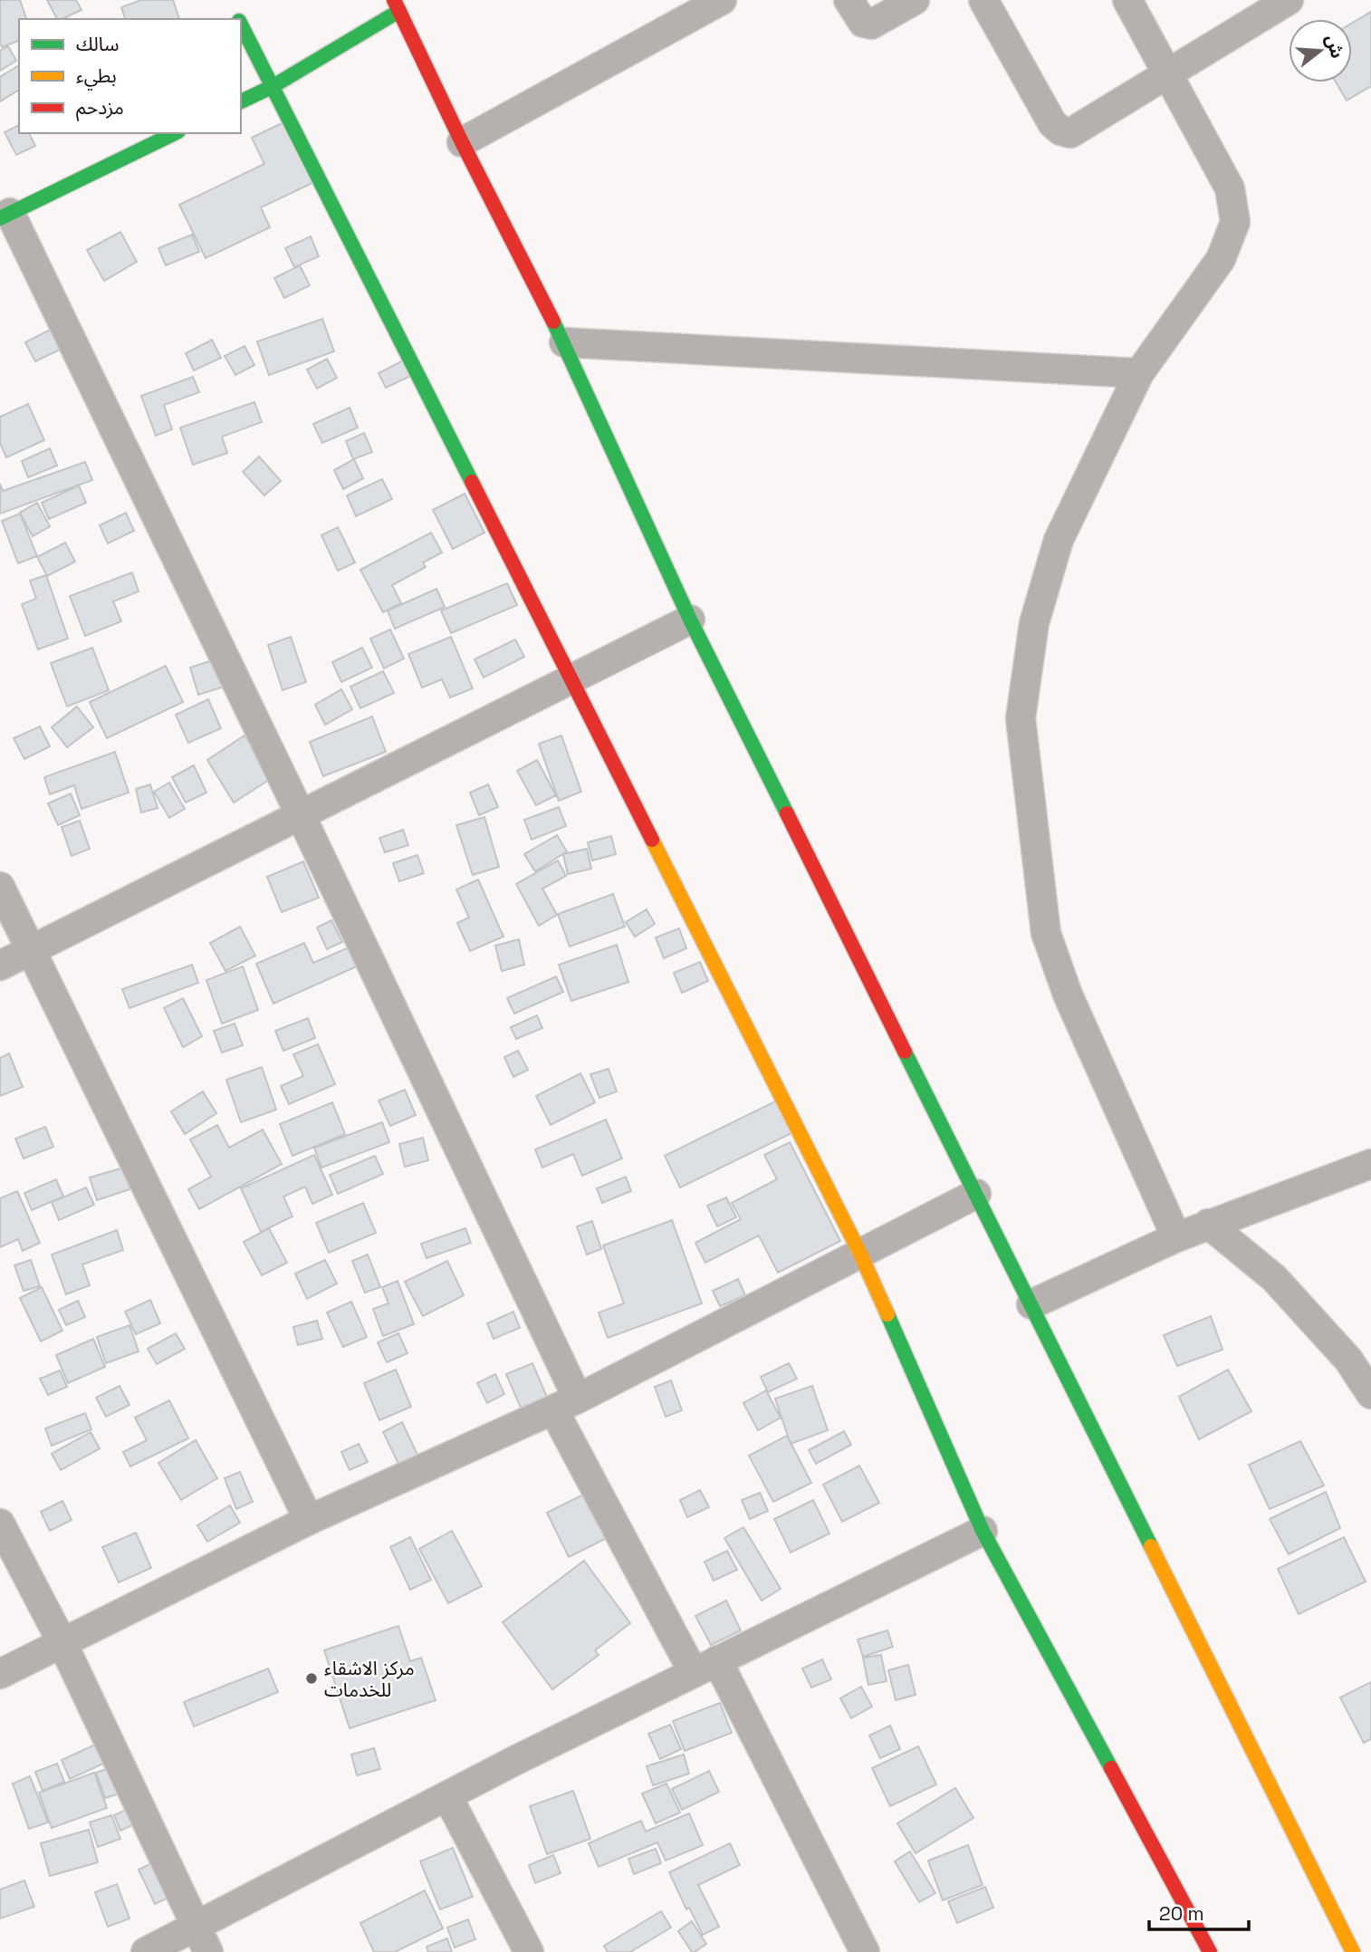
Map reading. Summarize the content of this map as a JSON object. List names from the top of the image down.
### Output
{
  "places": ["مركز الاشقاء للخدمات"],
  "legend": ["سالك", "بطيء", "مزدحم"],
  "scale_bar": "20 m",
  "north": "right"
}
